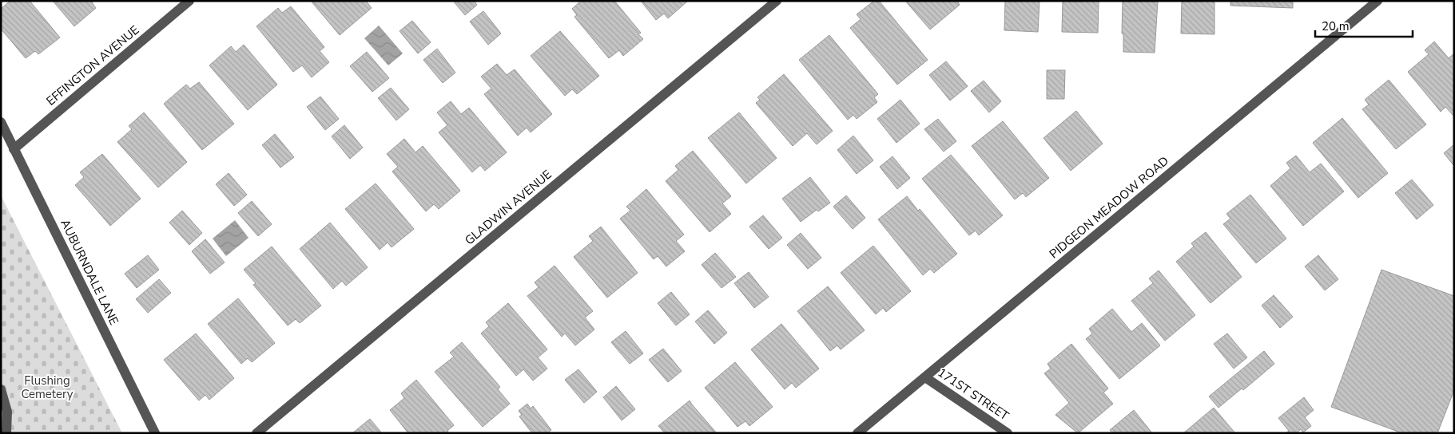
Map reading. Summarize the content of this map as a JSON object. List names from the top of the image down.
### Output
{
  "streets": {
    "street": [
      "EFFINGTON AVENUE",
      "GLADWIN AVENUE",
      "PIDGEON MEADOW ROAD",
      "AUBURNDALE LANE",
      "171ST STREET"
    ]
  },
  "crossings": [
    ["EFFINGTON AVENUE", "AUBURNDALE LANE"],
    ["PIDGEON MEADOW ROAD", "171ST STREET"]
  ],
  "parks": ["Flushing Cemetery"],
  "scale_bar": "20 m"
}
